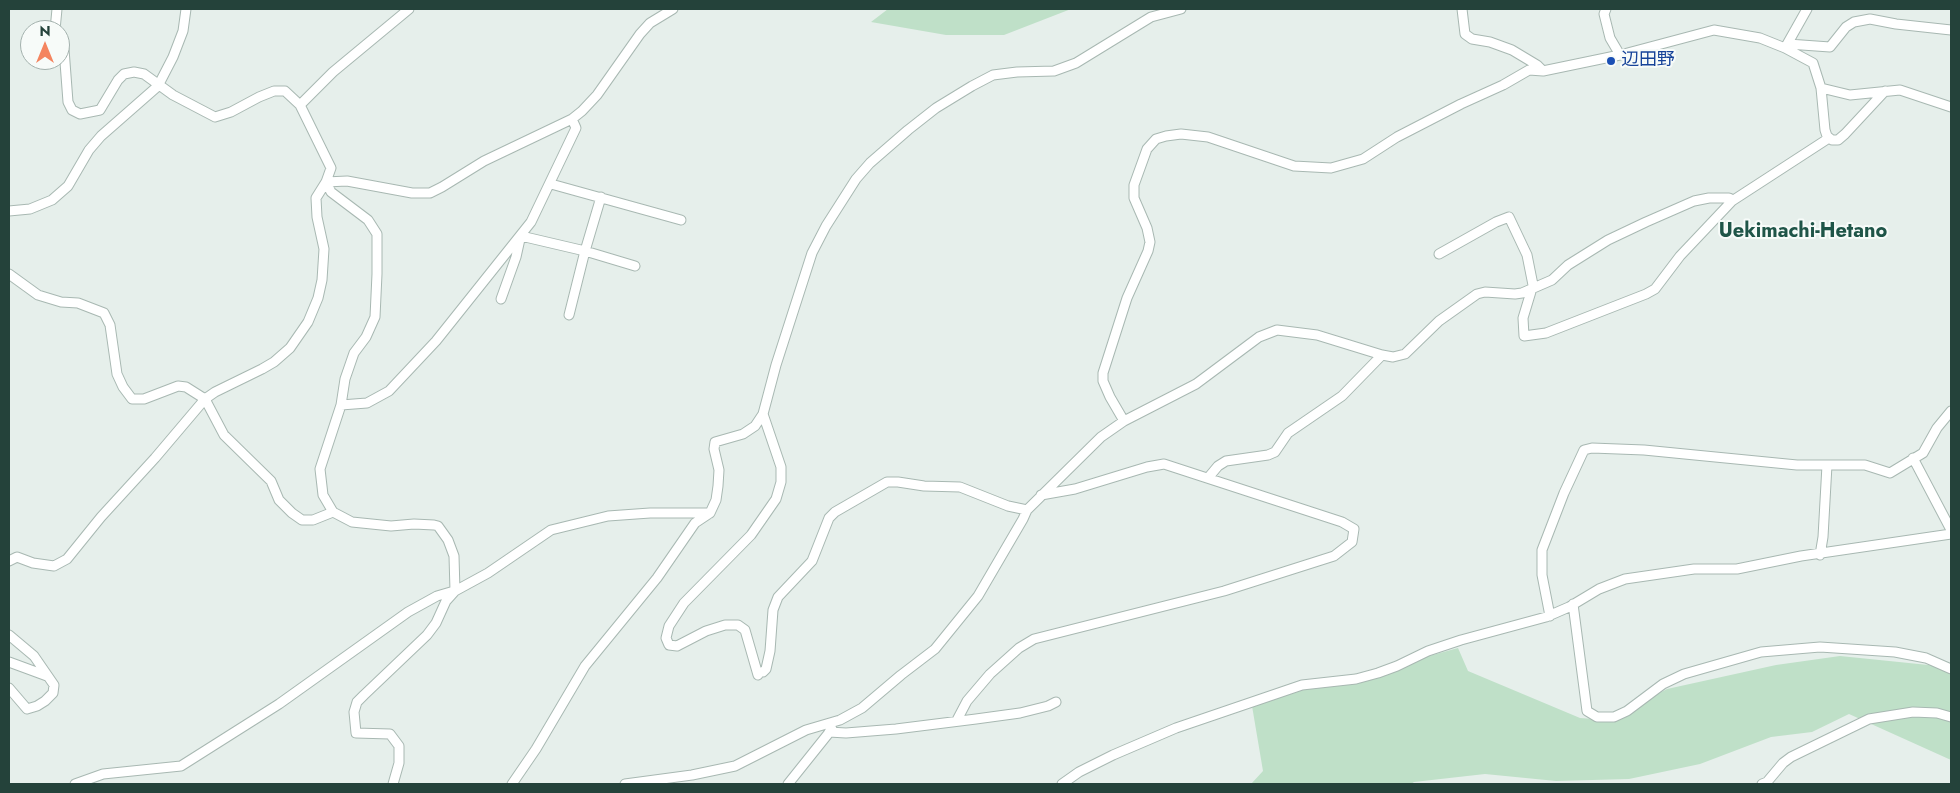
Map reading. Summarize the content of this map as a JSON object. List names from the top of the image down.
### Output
{
  "districts": ["Uekimachi-Hetano"],
  "places": ["辺田野"],
  "north": "top"
}
